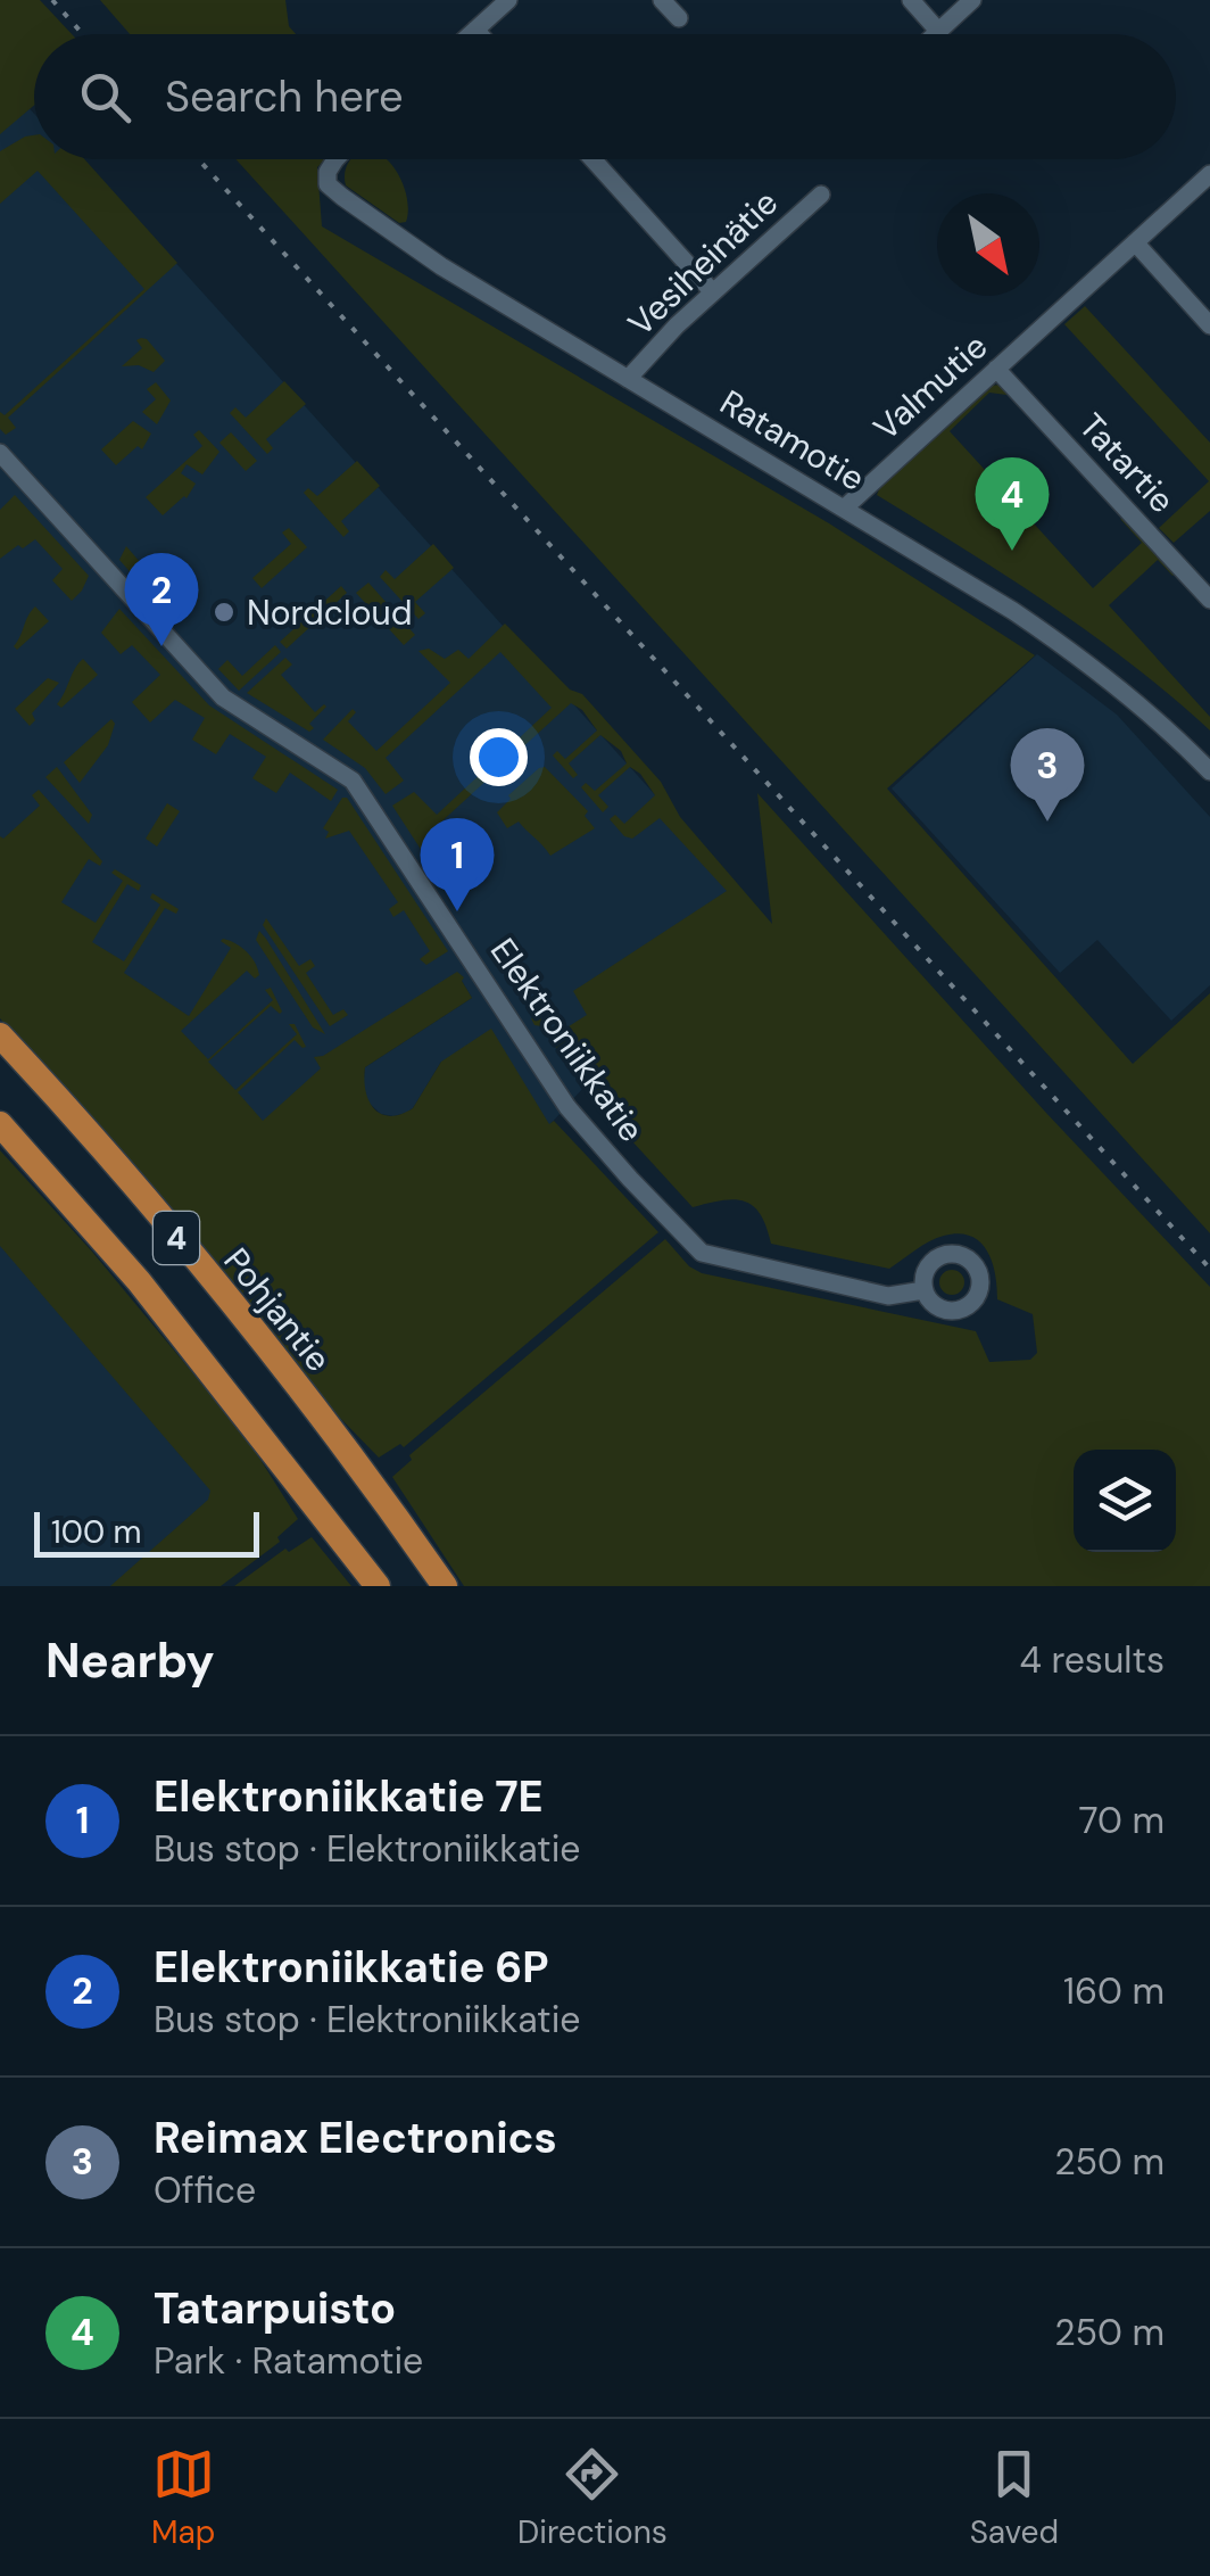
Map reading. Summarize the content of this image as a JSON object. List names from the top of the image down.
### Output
{
  "streets": {
    "highway": ["4", "Pohjantie"],
    "street": [
      "Vesiheinätie",
      "Valmutie",
      "Ratamotie",
      "Tatartie",
      "Elektroniikkatie"
    ]
  },
  "crossings": [
    ["Vesiheinätie", "Ratamotie"],
    ["Valmutie", "Ratamotie"],
    ["Valmutie", "Tatartie"]
  ],
  "places": ["Nordcloud"],
  "scale_bar": "100 m",
  "north": "bottom right",
  "page": {
    "search": "Search here",
    "pins": [
      "4",
      "2",
      "3",
      "1"
    ],
    "scale": "100 m",
    "heading": ["Nearby", "4 results"],
    "list": [
      {
        "mark": "1",
        "name": "Elektroniikkatie 7E",
        "note": "Bus stop · Elektroniikkatie",
        "value": "70 m"
      },
      {
        "mark": "2",
        "name": "Elektroniikkatie 6P",
        "note": "Bus stop · Elektroniikkatie",
        "value": "160 m"
      },
      {
        "mark": "3",
        "name": "Reimax Electronics",
        "note": "Office",
        "value": "250 m"
      },
      {
        "mark": "4",
        "name": "Tatarpuisto",
        "note": "Park · Ratamotie",
        "value": "250 m"
      }
    ],
    "nav": ["Map", "Directions", "Saved"]
  }
}
